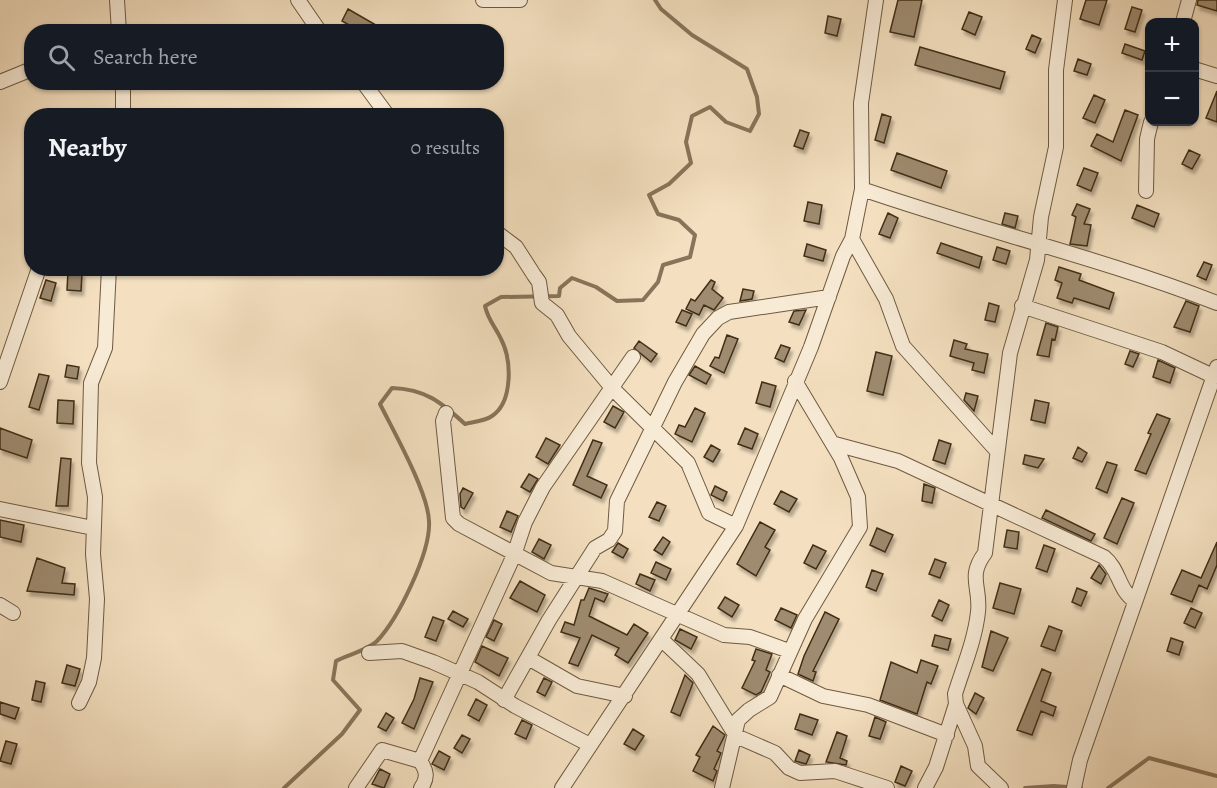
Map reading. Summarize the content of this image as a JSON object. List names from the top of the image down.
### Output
{
  "page": {
    "map_buttons": ["+", "−"],
    "search": "Search here",
    "heading": ["Nearby", "0 results"]
  }
}
